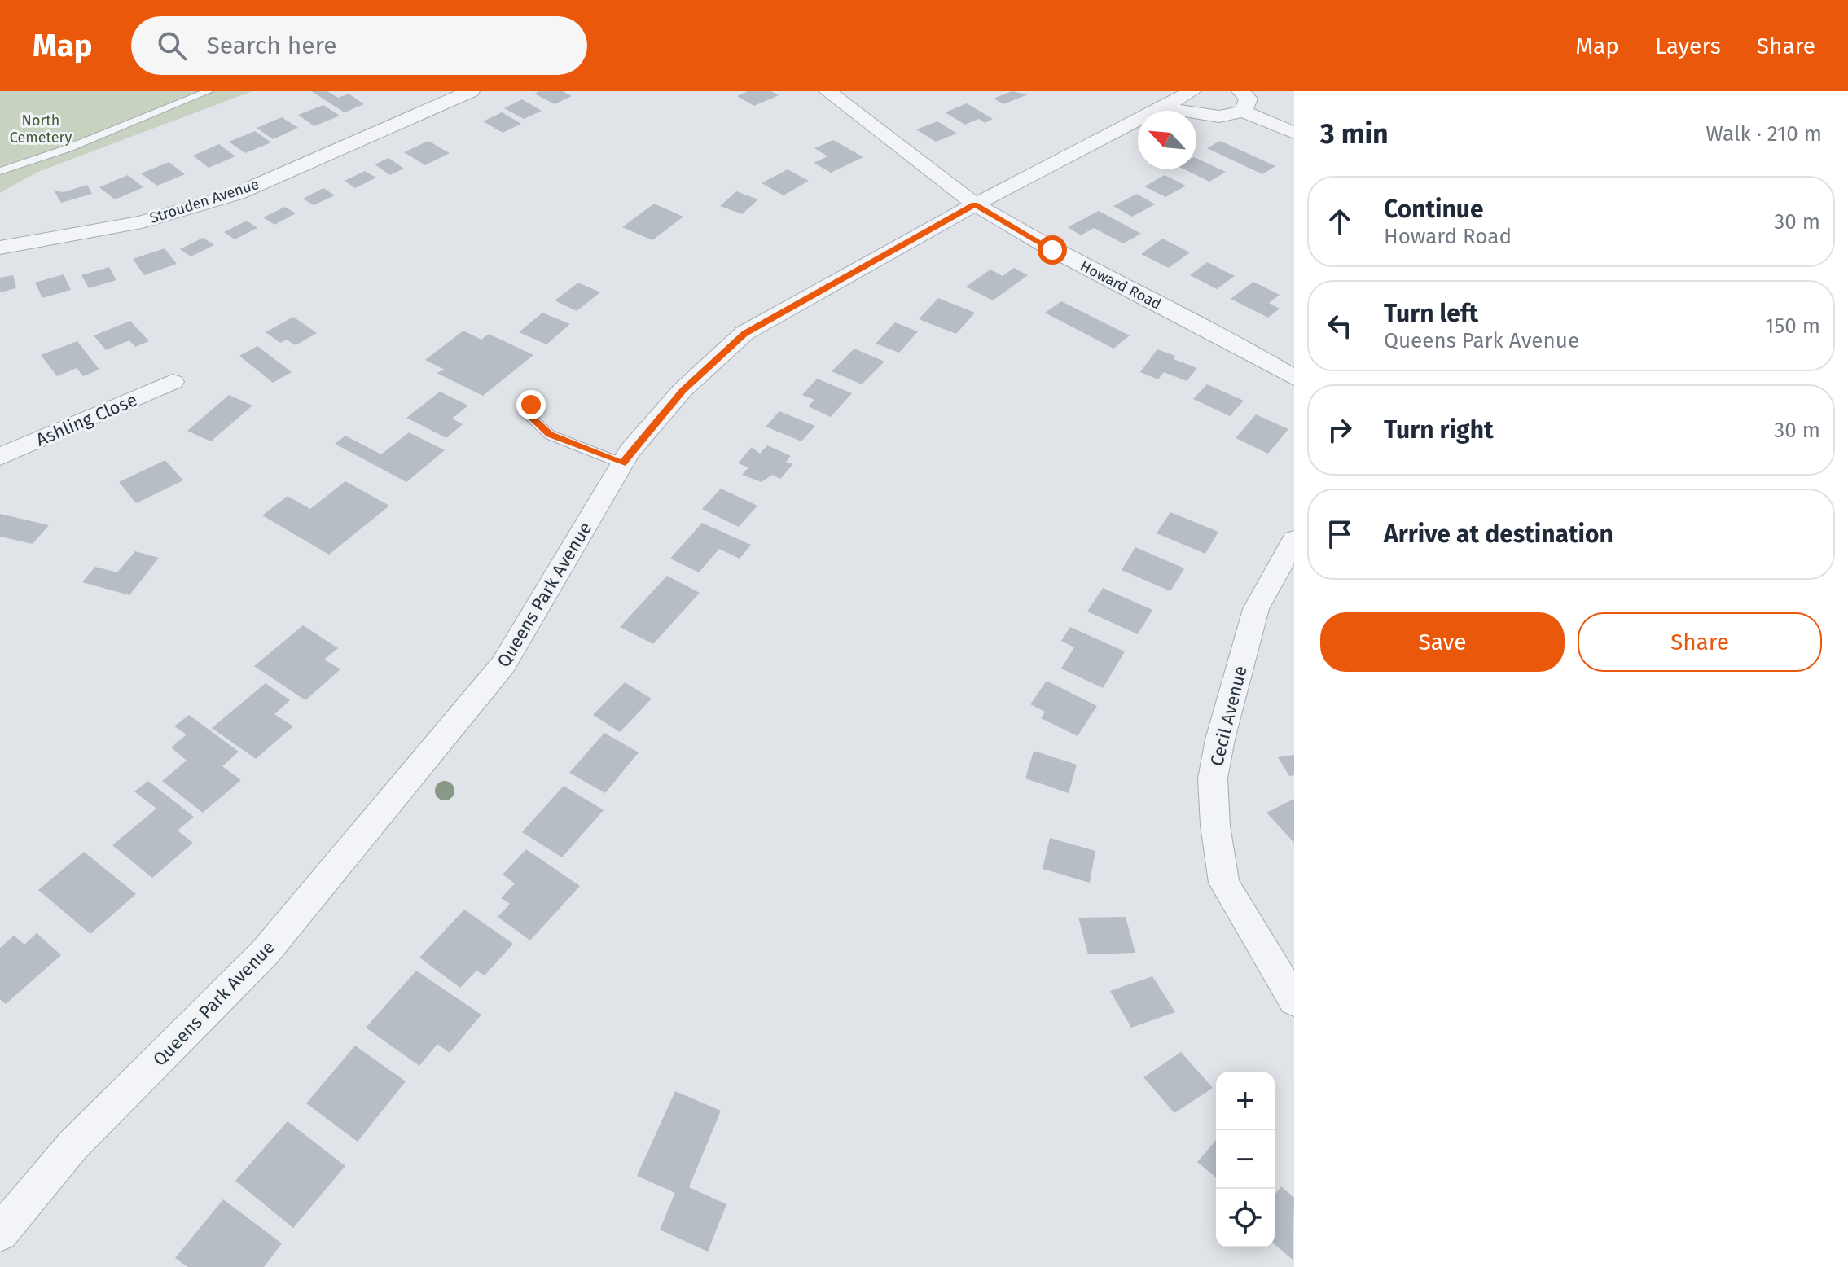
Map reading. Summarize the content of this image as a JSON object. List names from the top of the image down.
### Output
{
  "streets": {
    "street": [
      "Strouden Avenue",
      "Howard Road",
      "Ashling Close",
      "Queens Park Avenue",
      "Cecil Avenue"
    ]
  },
  "crossings": [
    ["Howard Road", "Queens Park Avenue"]
  ],
  "parks": ["North Cemetery"],
  "north": "top left",
  "page": {
    "header": "Map",
    "search": "Search here",
    "nav": ["Map", "Layers", "Share"],
    "heading": ["3 min", "Walk · 210 m"],
    "list": [
      ["Continue", "Howard Road", "30 m"],
      ["Turn left", "Queens Park Avenue", "150 m"],
      ["Turn right", "30 m"],
      "Arrive at destination"
    ],
    "buttons": ["Save", "Share"],
    "map_buttons": ["+", "−"]
  }
}
